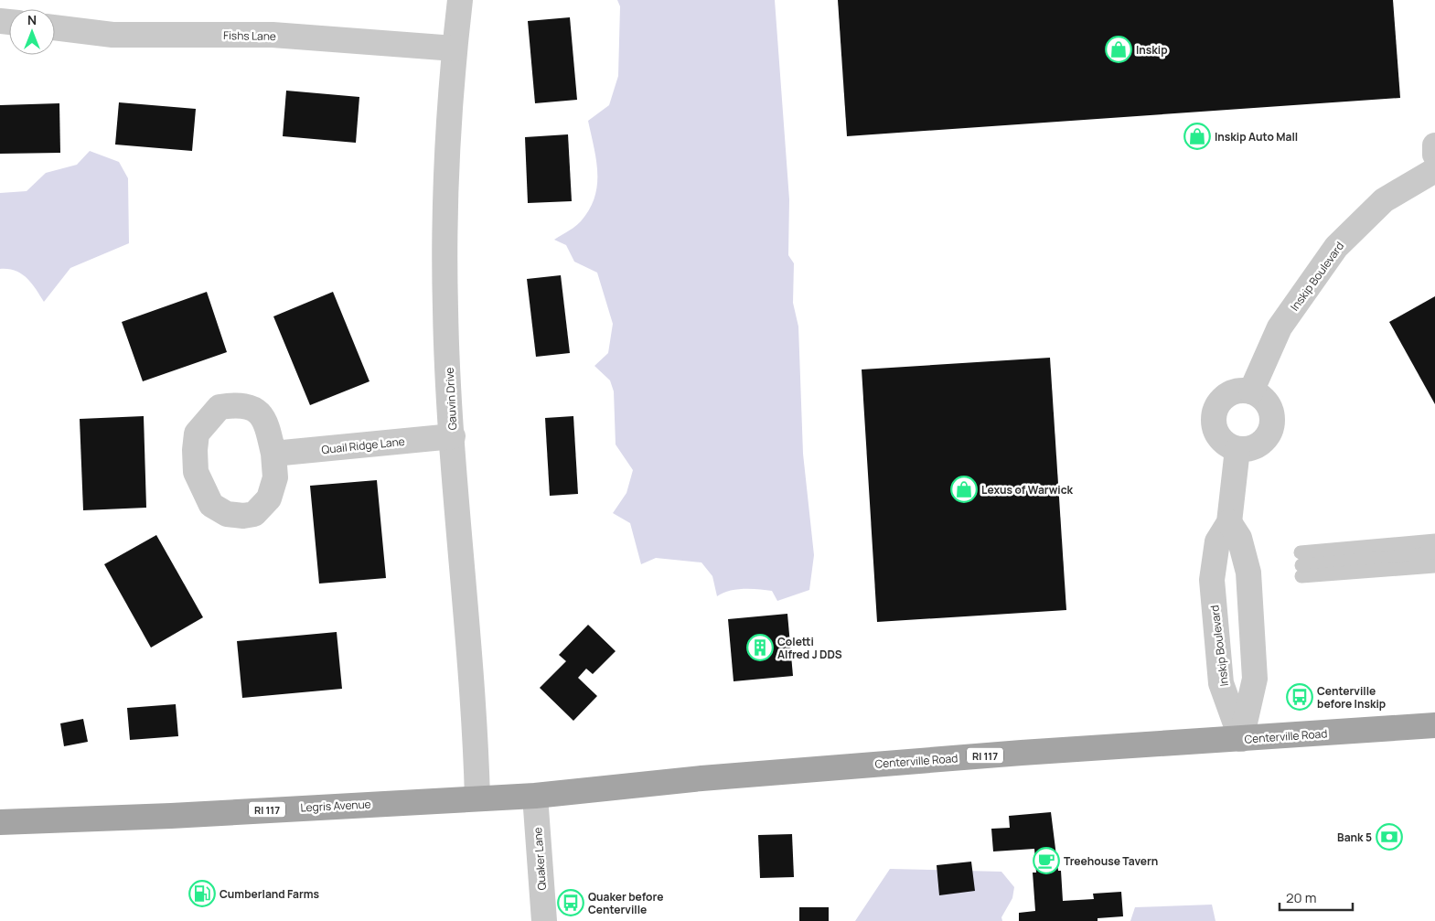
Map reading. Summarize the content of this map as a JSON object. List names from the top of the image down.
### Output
{
  "streets": {
    "main road": ["Centerville Road", "RI 117", "Legris Avenue"],
    "street": [
      "Fishs Lane",
      "Inskip Boulevard",
      "Gauvin Drive",
      "Quail Ridge Lane",
      "Quaker Lane"
    ]
  },
  "crossings": [
    ["Fishs Lane", "Gauvin Drive"],
    ["Inskip Boulevard", "Centerville Road"],
    ["Gauvin Drive", "Quail Ridge Lane"],
    ["Gauvin Drive", "Legris Avenue"],
    ["Centerville Road", "Legris Avenue"],
    ["Centerville Road", "Quaker Lane"],
    ["Legris Avenue", "Quaker Lane"]
  ],
  "places": {
    "shop": ["Inskip", "Inskip Auto Mall", "Lexus of Warwick"],
    "building": ["Coletti Alfred J DDS"],
    "bus stop": ["Centerville before Inskip", "Quaker before Centerville"],
    "bank": ["Bank 5"],
    "cafe": ["Treehouse Tavern"],
    "fuel station": ["Cumberland Farms"]
  },
  "scale_bar": "20 m",
  "north": "top"
}
